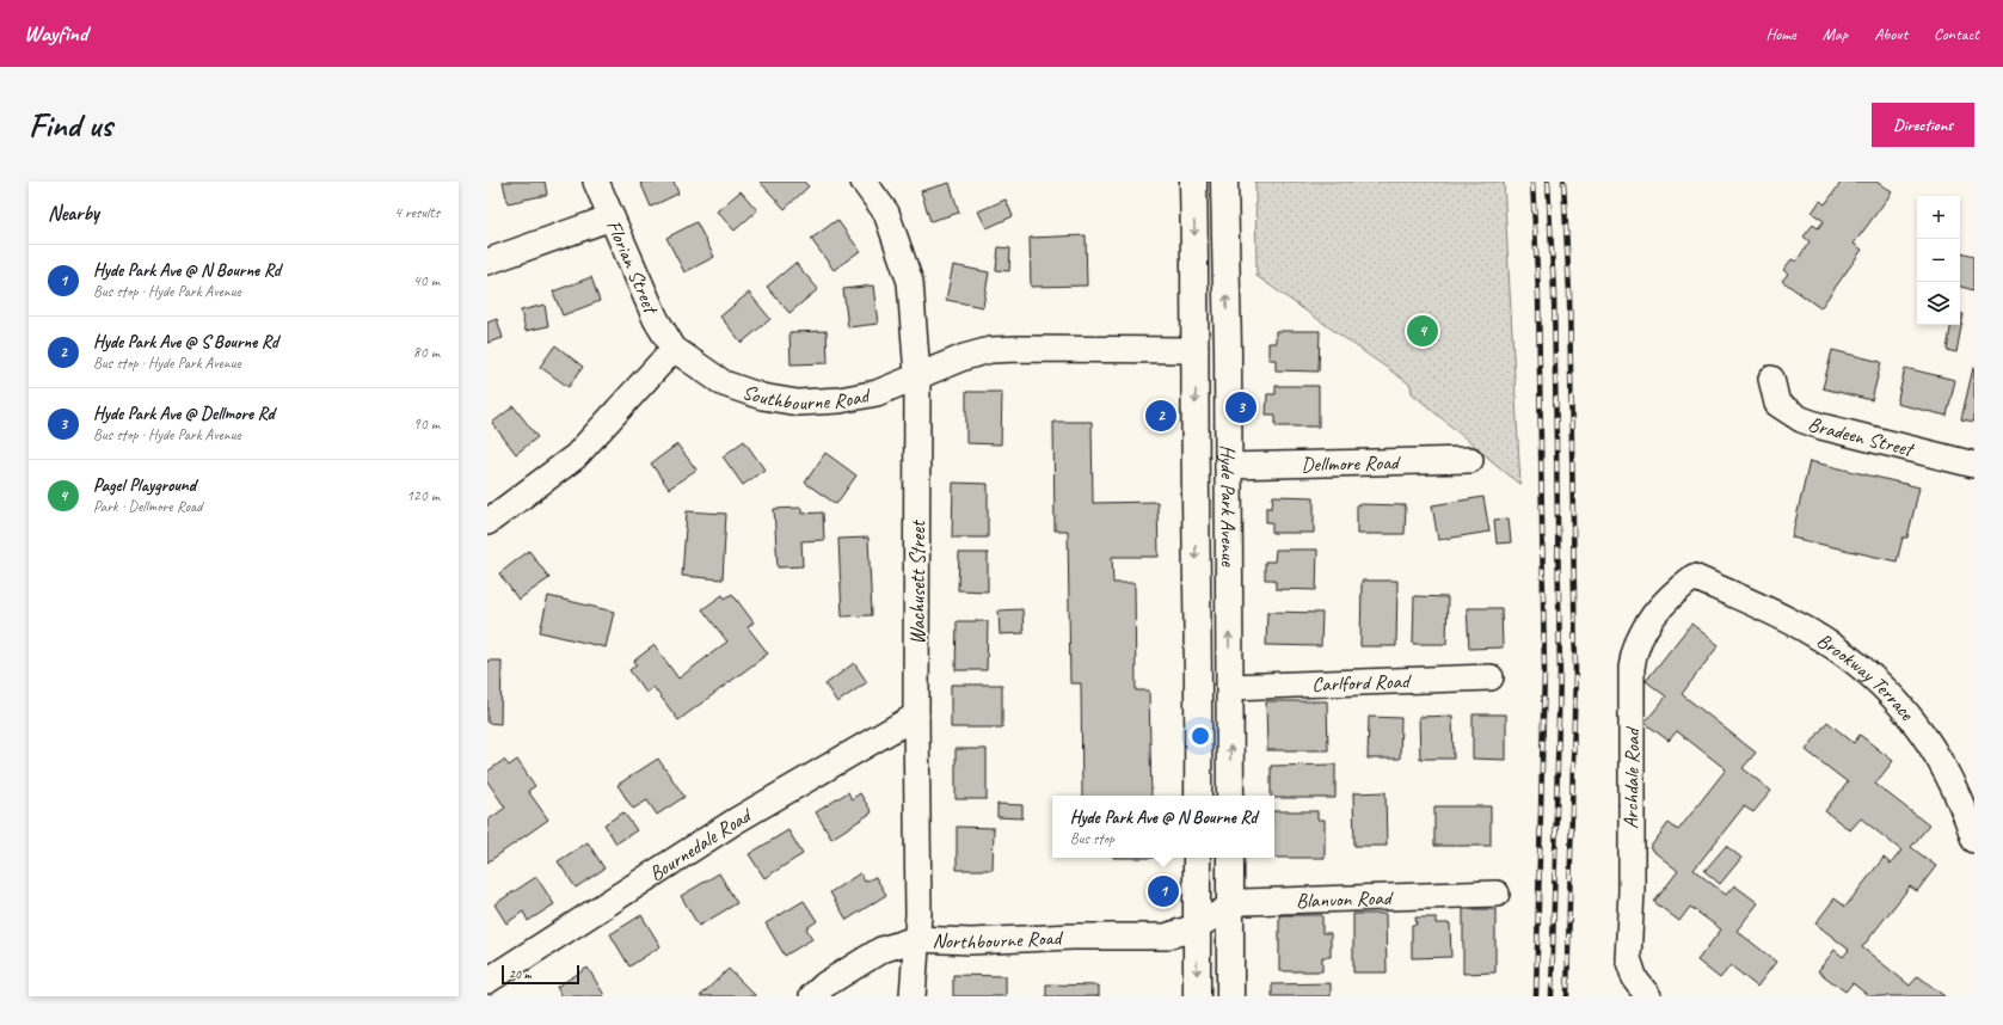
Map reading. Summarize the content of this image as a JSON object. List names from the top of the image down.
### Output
{
  "streets": {
    "main road": ["Hyde Park Avenue"],
    "street": [
      "Florian Street",
      "Southbourne Road",
      "Bradeen Street",
      "Dellmore Road",
      "Wachusett Street",
      "Brookway Terrace",
      "Carlford Road",
      "Archdale Road",
      "Bournedale Road",
      "Blanvon Road",
      "Northbourne Road"
    ]
  },
  "crossings": [
    ["Florian Street", "Southbourne Road"],
    ["Southbourne Road", "Hyde Park Avenue"],
    ["Southbourne Road", "Wachusett Street"],
    ["Dellmore Road", "Hyde Park Avenue"],
    ["Hyde Park Avenue", "Carlford Road"],
    ["Wachusett Street", "Bournedale Road"],
    ["Wachusett Street", "Northbourne Road"],
    ["Brookway Terrace", "Archdale Road"],
    ["Blanvon Road", "Northbourne Road"]
  ],
  "scale_bar": "20 m",
  "page": {
    "header": "Wayfind",
    "nav": [
      "Home",
      "Map",
      "About",
      "Contact"
    ],
    "buttons": "Directions",
    "title": "Find us",
    "heading": ["Nearby", "4 results"],
    "map_buttons": ["+", "−"],
    "list": [
      {
        "mark": "1",
        "name": "Hyde Park Ave @ N Bourne Rd",
        "note": "Bus stop · Hyde Park Avenue",
        "value": "40 m"
      },
      {
        "mark": "2",
        "name": "Hyde Park Ave @ S Bourne Rd",
        "note": "Bus stop · Hyde Park Avenue",
        "value": "80 m"
      },
      {
        "mark": "3",
        "name": "Hyde Park Ave @ Dellmore Rd",
        "note": "Bus stop · Hyde Park Avenue",
        "value": "90 m"
      },
      {
        "mark": "4",
        "name": "Pagel Playground",
        "note": "Park · Dellmore Road",
        "value": "120 m"
      }
    ],
    "pins": [
      "4",
      "3",
      "2",
      "1"
    ],
    "popup": ["Hyde Park Ave @ N Bourne Rd", "Bus stop"],
    "scale": "20 m"
  }
}
